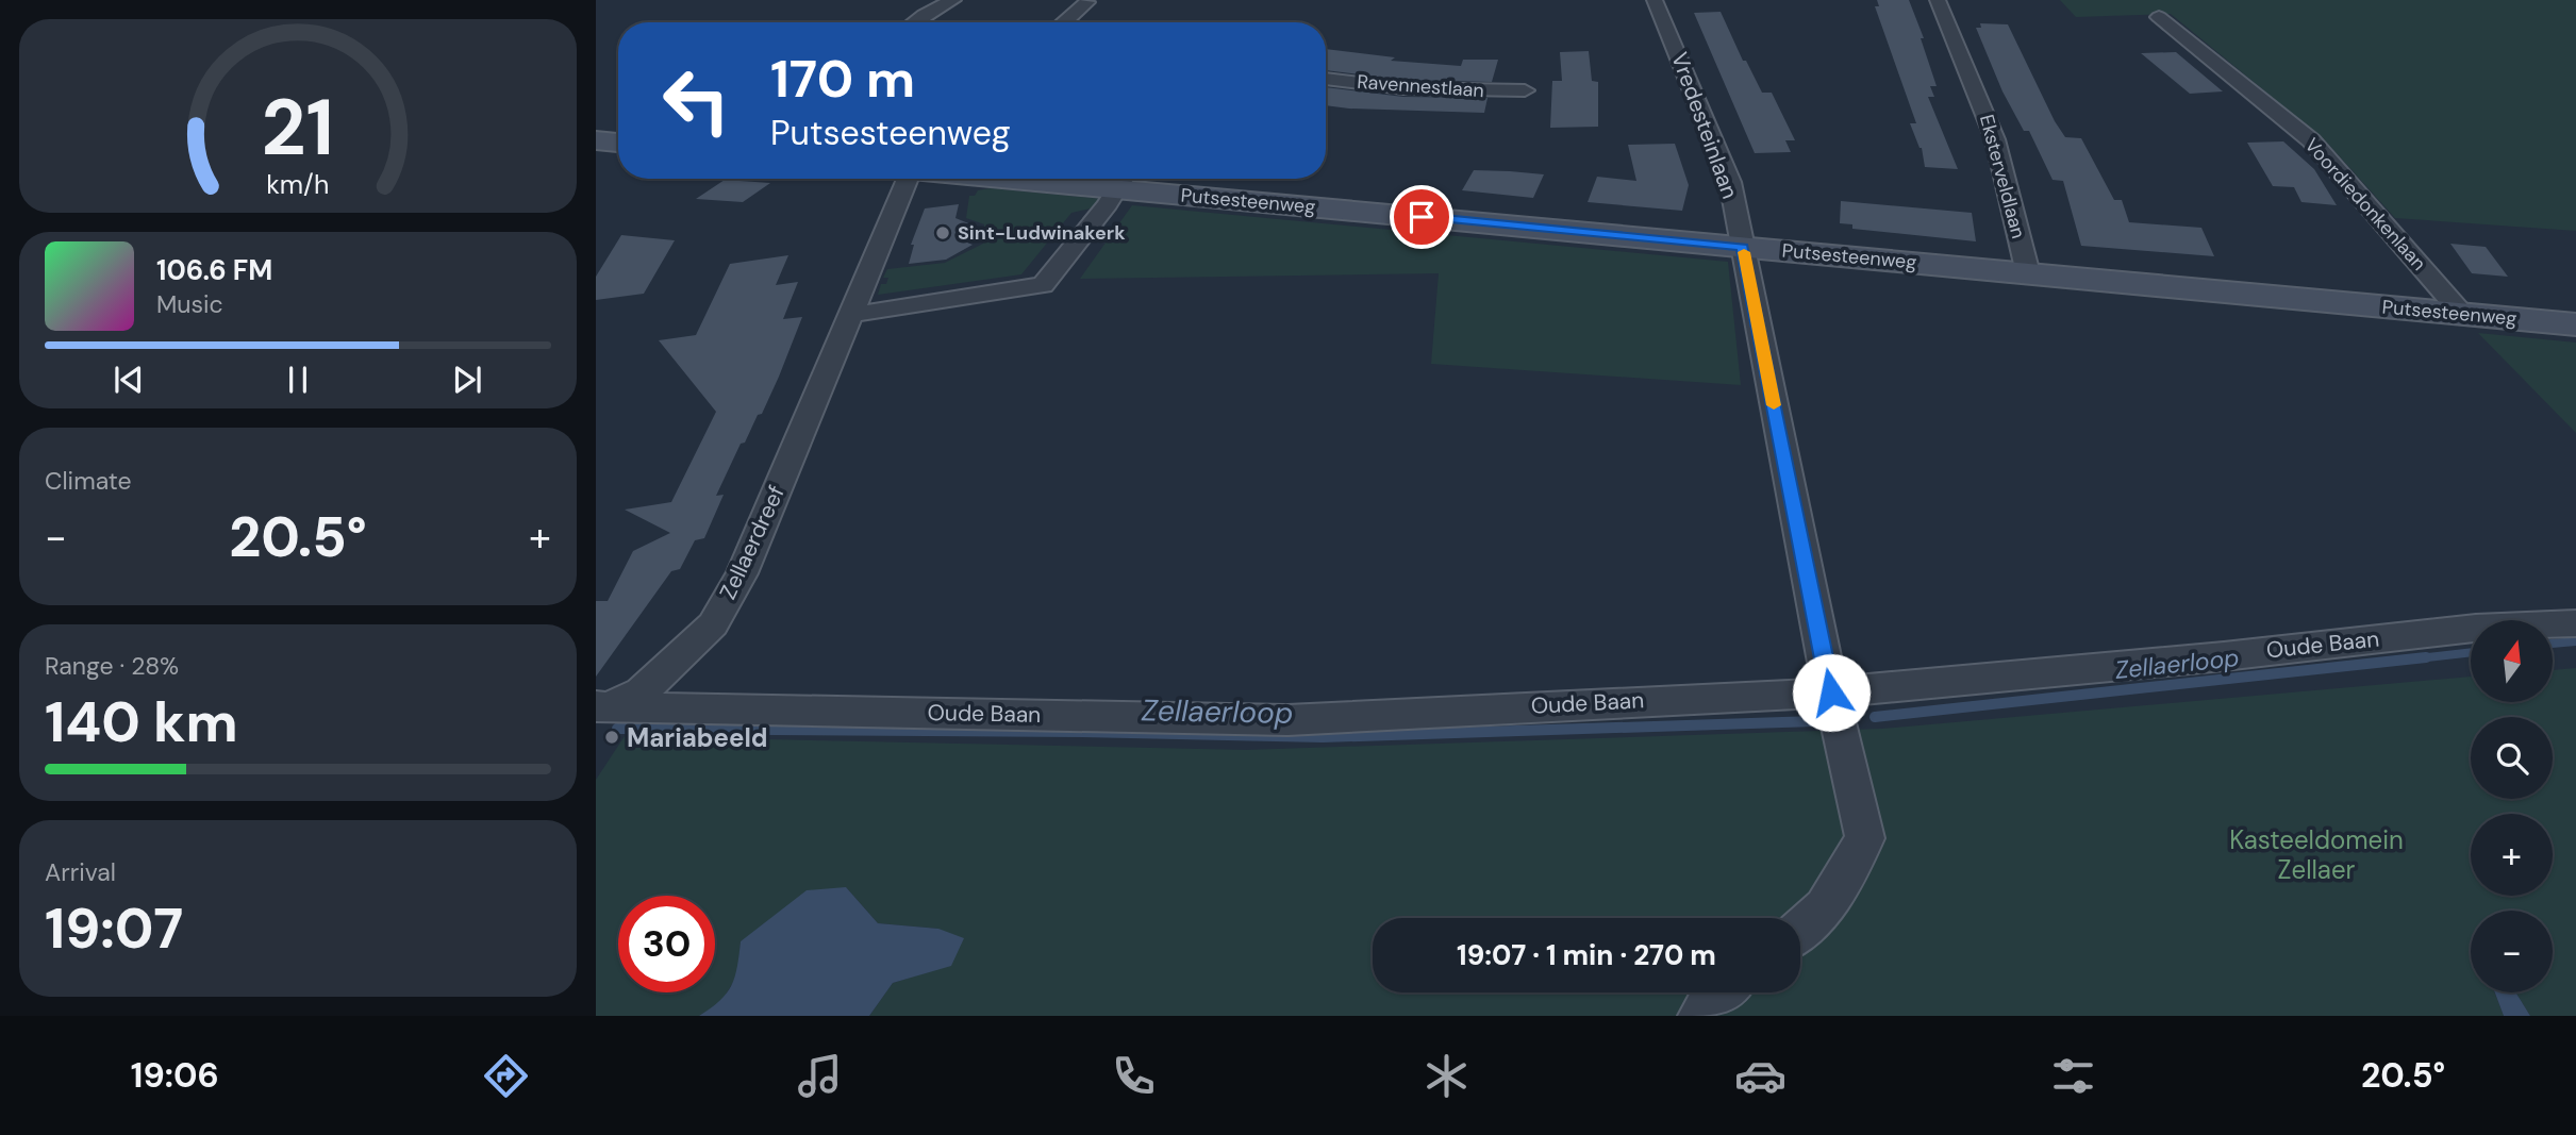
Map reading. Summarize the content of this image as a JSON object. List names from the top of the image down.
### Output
{
  "streets": {
    "main road": ["Putsesteenweg"],
    "street": [
      "Ravennestlaan",
      "Vredesteinlaan",
      "Eksterveldlaan",
      "Voordiedonkenlaan",
      "Zellaerdreef",
      "Oude Baan"
    ]
  },
  "crossings": [
    ["Vredesteinlaan", "Putsesteenweg"],
    ["Vredesteinlaan", "Oude Baan"],
    ["Eksterveldlaan", "Putsesteenweg"],
    ["Putsesteenweg", "Voordiedonkenlaan"],
    ["Zellaerdreef", "Oude Baan"]
  ],
  "water": ["Zellaerloop"],
  "parks": ["Kasteeldomein Zellaer"],
  "places": ["Sint-Ludwinakerk", "Mariabeeld"],
  "north": "top",
  "page": {
    "turn": ["170 m", "Putsesteenweg"],
    "song": ["106.6 FM", "Music"],
    "tile": [
      "Climate",
      ["Range · 28%", "140 km"],
      ["Arrival", "19:07"]
    ],
    "heat": ["−", "20.5°", "+"],
    "map_buttons": ["+", "−"],
    "limit": "30",
    "trip": "19:07 · 1 min · 270 m",
    "tabs": ["19:06", "20.5°"],
    "gauge": ["21", "km/h"]
  }
}
